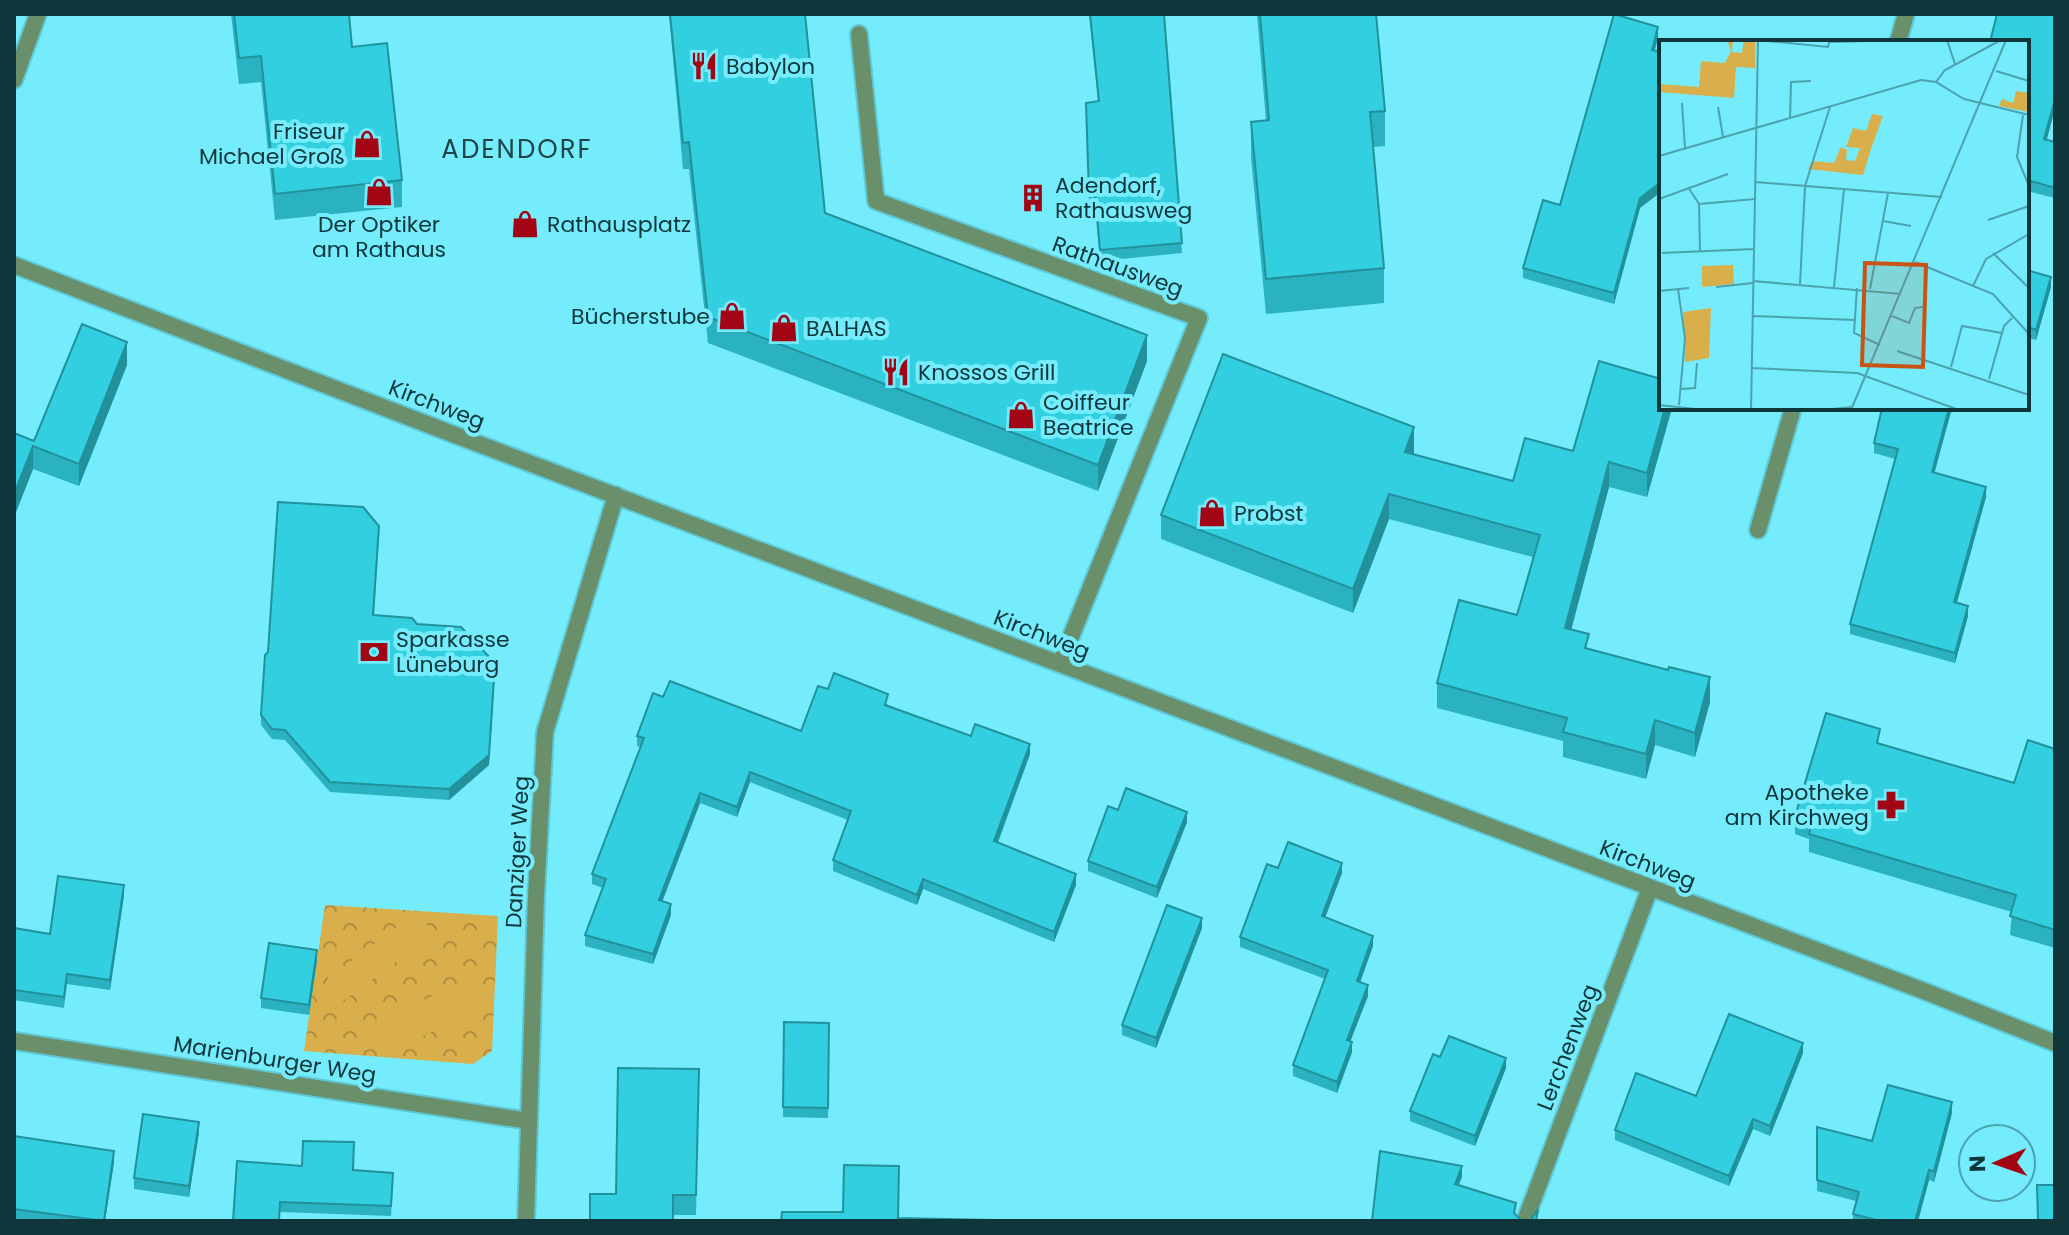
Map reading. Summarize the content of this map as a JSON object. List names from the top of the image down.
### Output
{
  "streets": {
    "street": [
      "Rathausweg",
      "Kirchweg",
      "Danziger Weg",
      "Lerchenweg",
      "Marienburger Weg"
    ]
  },
  "crossings": [
    ["Rathausweg", "Kirchweg"],
    ["Kirchweg", "Danziger Weg"],
    ["Kirchweg", "Lerchenweg"],
    ["Danziger Weg", "Marienburger Weg"]
  ],
  "districts": ["ADENDORF"],
  "places": {
    "restaurant": ["Babylon", "Knossos Grill"],
    "shop": [
      "Friseur Michael Groß",
      "Der Optiker am Rathaus",
      "Rathausplatz",
      "Bücherstube",
      "BALHAS",
      "Coiffeur Beatrice",
      "Probst"
    ],
    "building": ["Adendorf, Rathausweg"],
    "bank": ["Sparkasse Lüneburg"],
    "pharmacy": ["Apotheke am Kirchweg"]
  },
  "north": "left"
}
